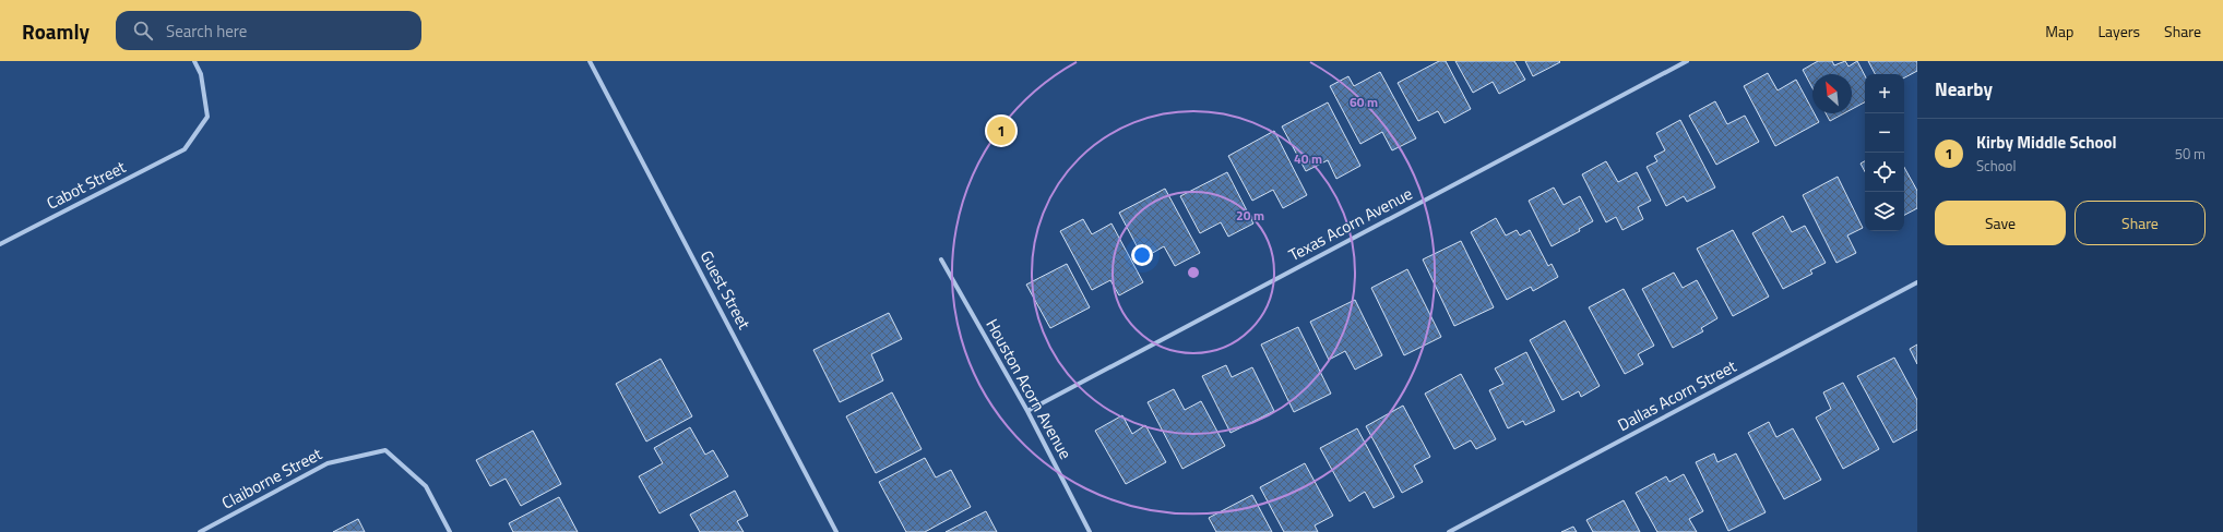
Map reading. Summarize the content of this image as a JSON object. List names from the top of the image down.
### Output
{
  "streets": {
    "street": [
      "Cabot Street",
      "Texas Acorn Avenue",
      "Guest Street",
      "Houston Acorn Avenue",
      "Dallas Acorn Street",
      "Claiborne Street"
    ]
  },
  "crossings": [
    ["Texas Acorn Avenue", "Houston Acorn Avenue"]
  ],
  "north": "top left",
  "page": {
    "header": "Roamly",
    "search": "Search here",
    "nav": ["Map", "Layers", "Share"],
    "heading": "Nearby",
    "map_buttons": ["+", "−"],
    "pins": "1",
    "list": [
      {
        "mark": "1",
        "name": "Kirby Middle School",
        "note": "School",
        "value": "50 m"
      }
    ],
    "buttons": ["Save", "Share"]
  },
  "rings": ["60 m", "40 m", "20 m"]
}
